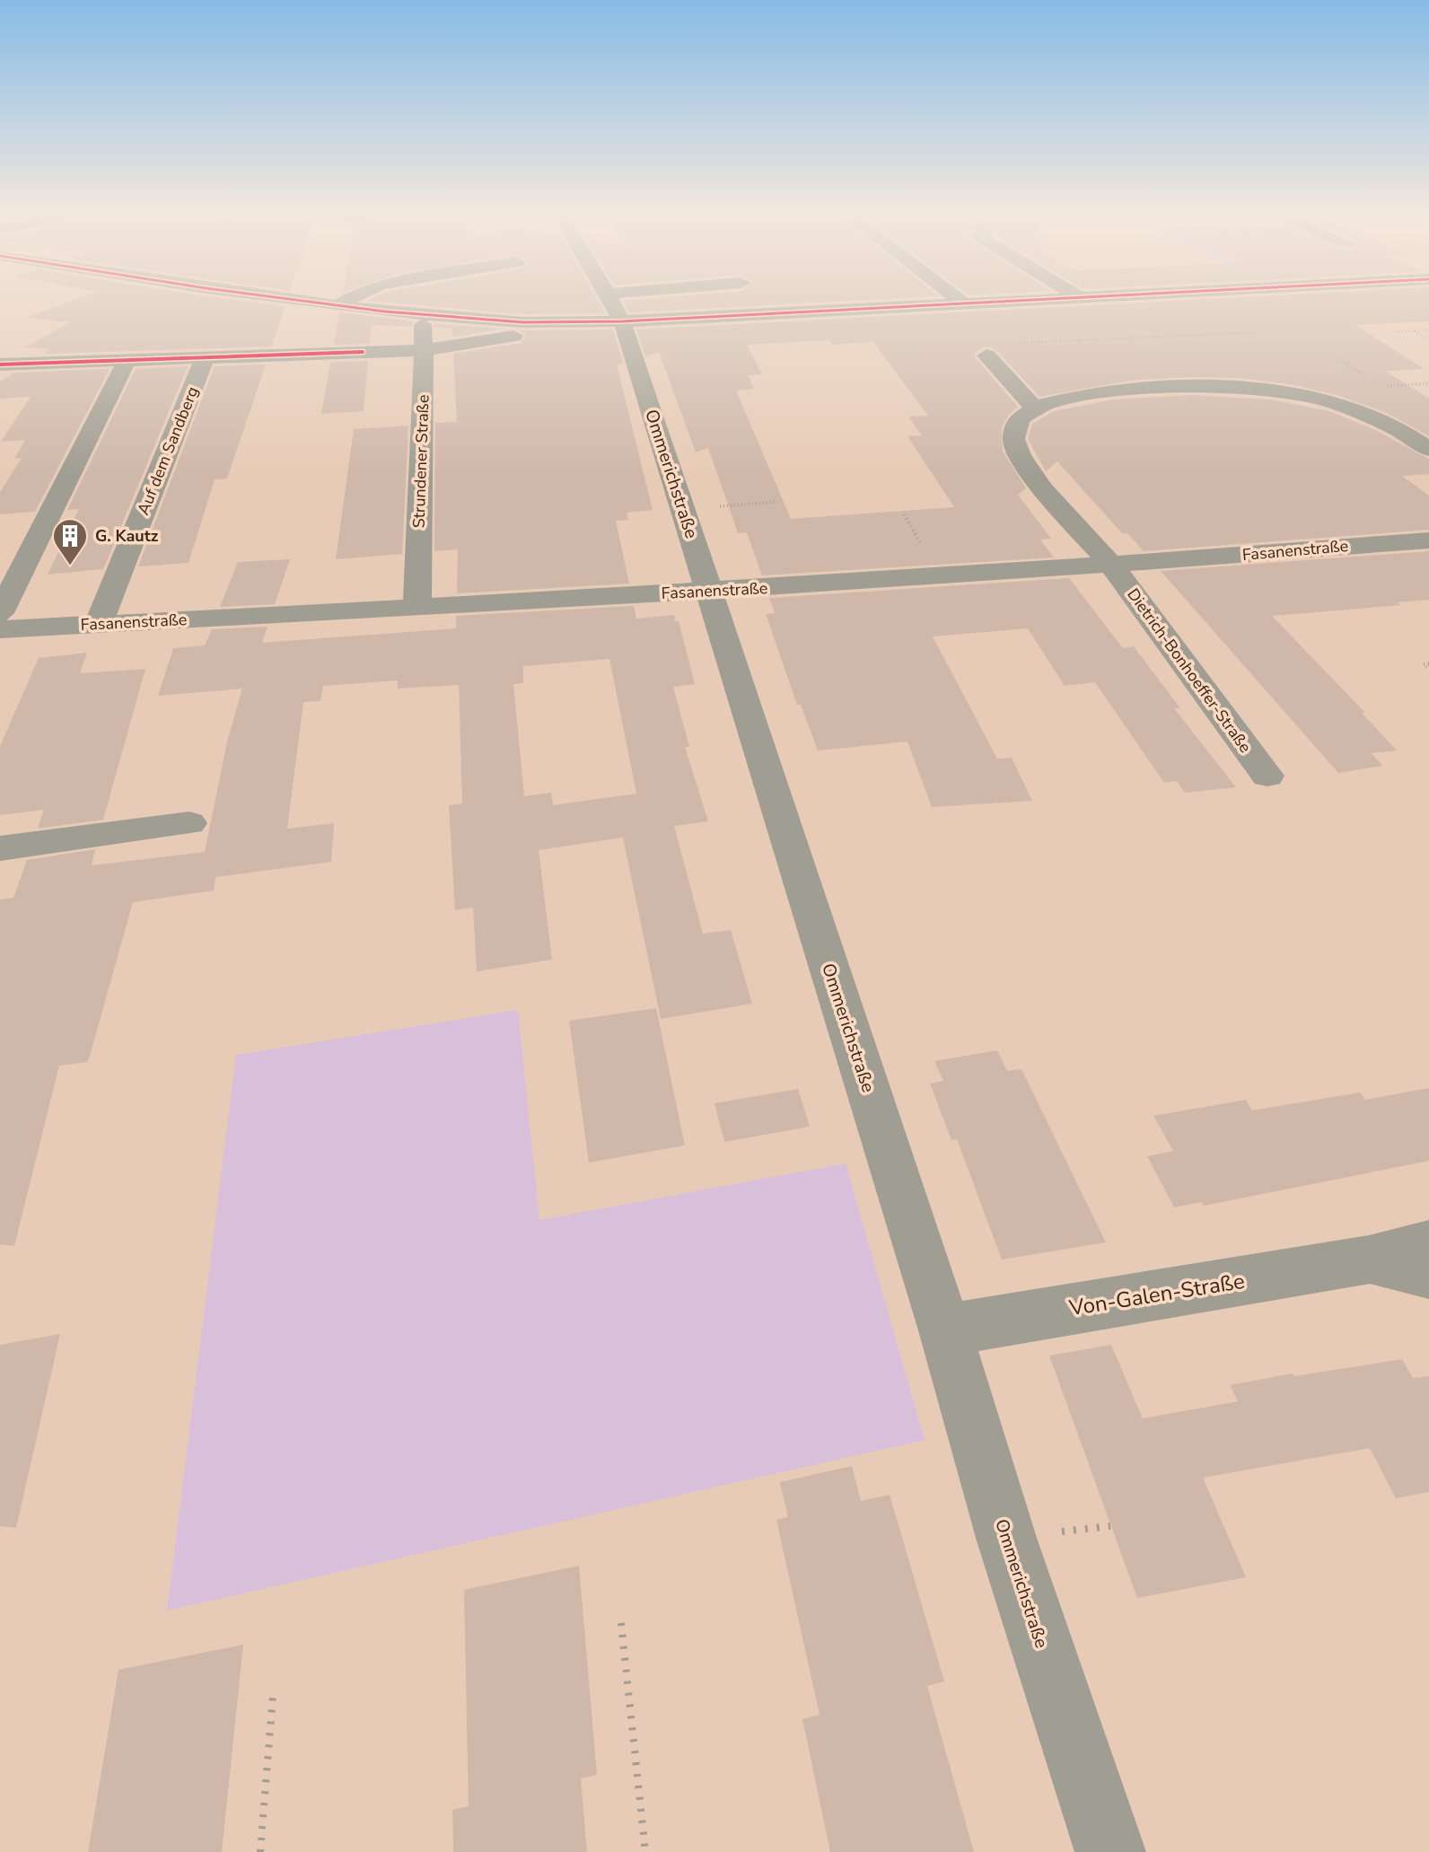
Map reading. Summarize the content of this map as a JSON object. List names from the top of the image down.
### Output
{
  "streets": {
    "street": [
      "Auf dem Sandberg",
      "Strundener Straße",
      "Ommerichstraße",
      "Fasanenstraße",
      "Dietrich-Bonhoeffer-Straße",
      "Von-Galen-Straße"
    ]
  },
  "crossings": [
    ["Auf dem Sandberg", "Fasanenstraße"],
    ["Strundener Straße", "Fasanenstraße"],
    ["Ommerichstraße", "Fasanenstraße"],
    ["Ommerichstraße", "Von-Galen-Straße"],
    ["Fasanenstraße", "Dietrich-Bonhoeffer-Straße"]
  ],
  "places": {
    "building": ["G. Kautz"]
  }
}
